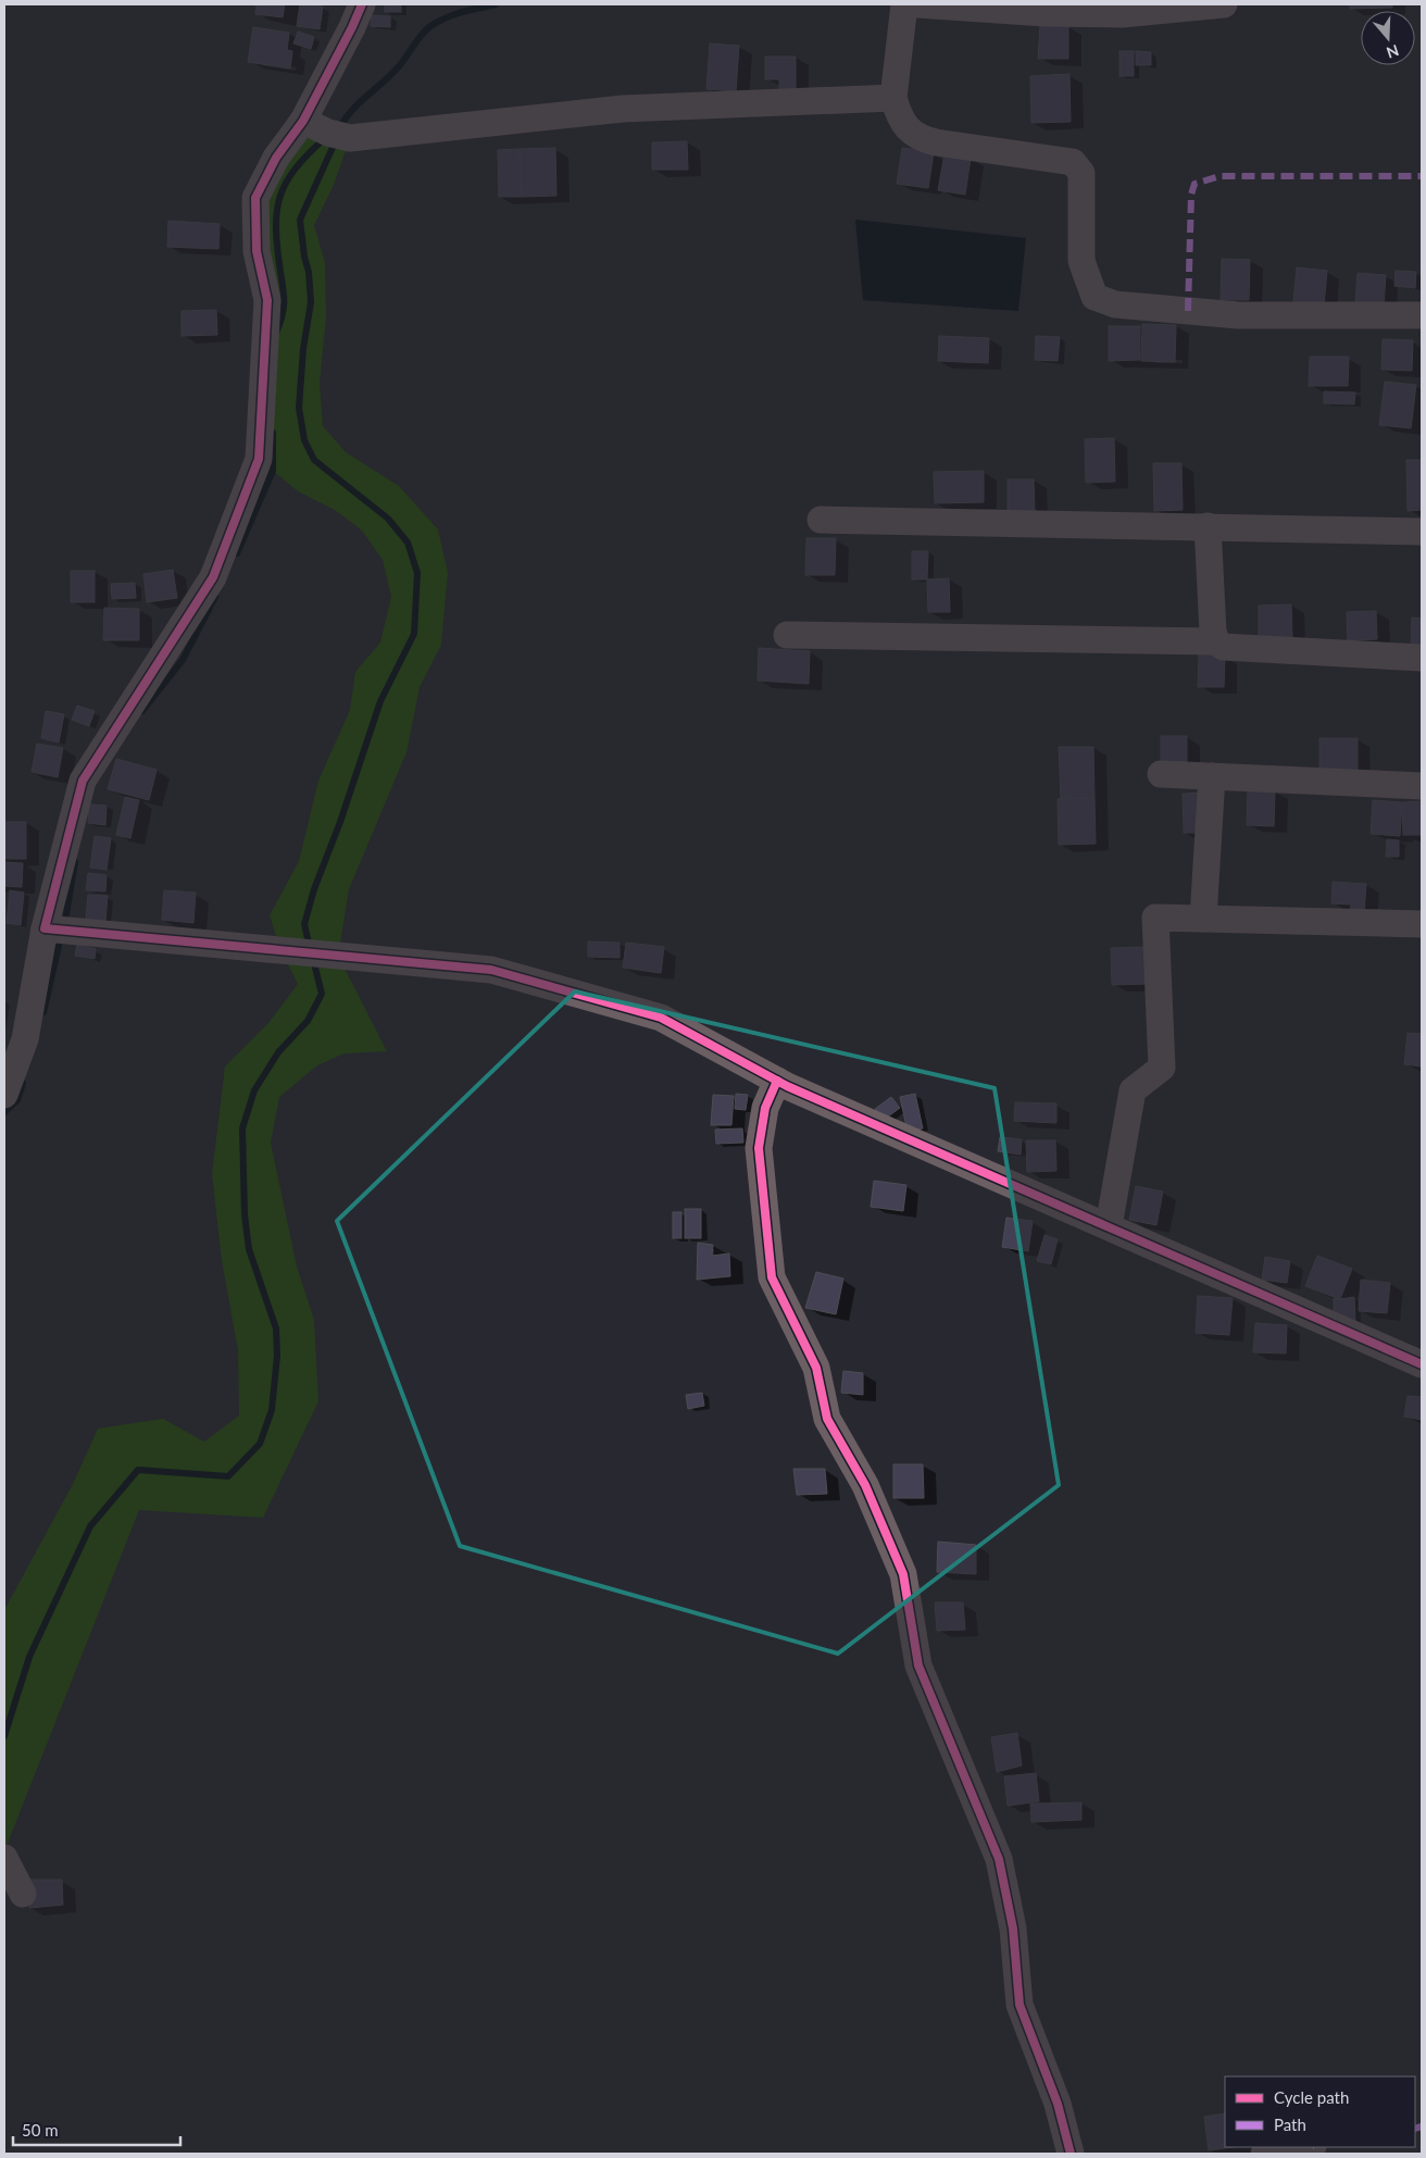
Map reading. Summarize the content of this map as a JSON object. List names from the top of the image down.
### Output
{
  "legend": ["Cycle path", "Path"],
  "scale_bar": "50 m",
  "north": "bottom"
}
